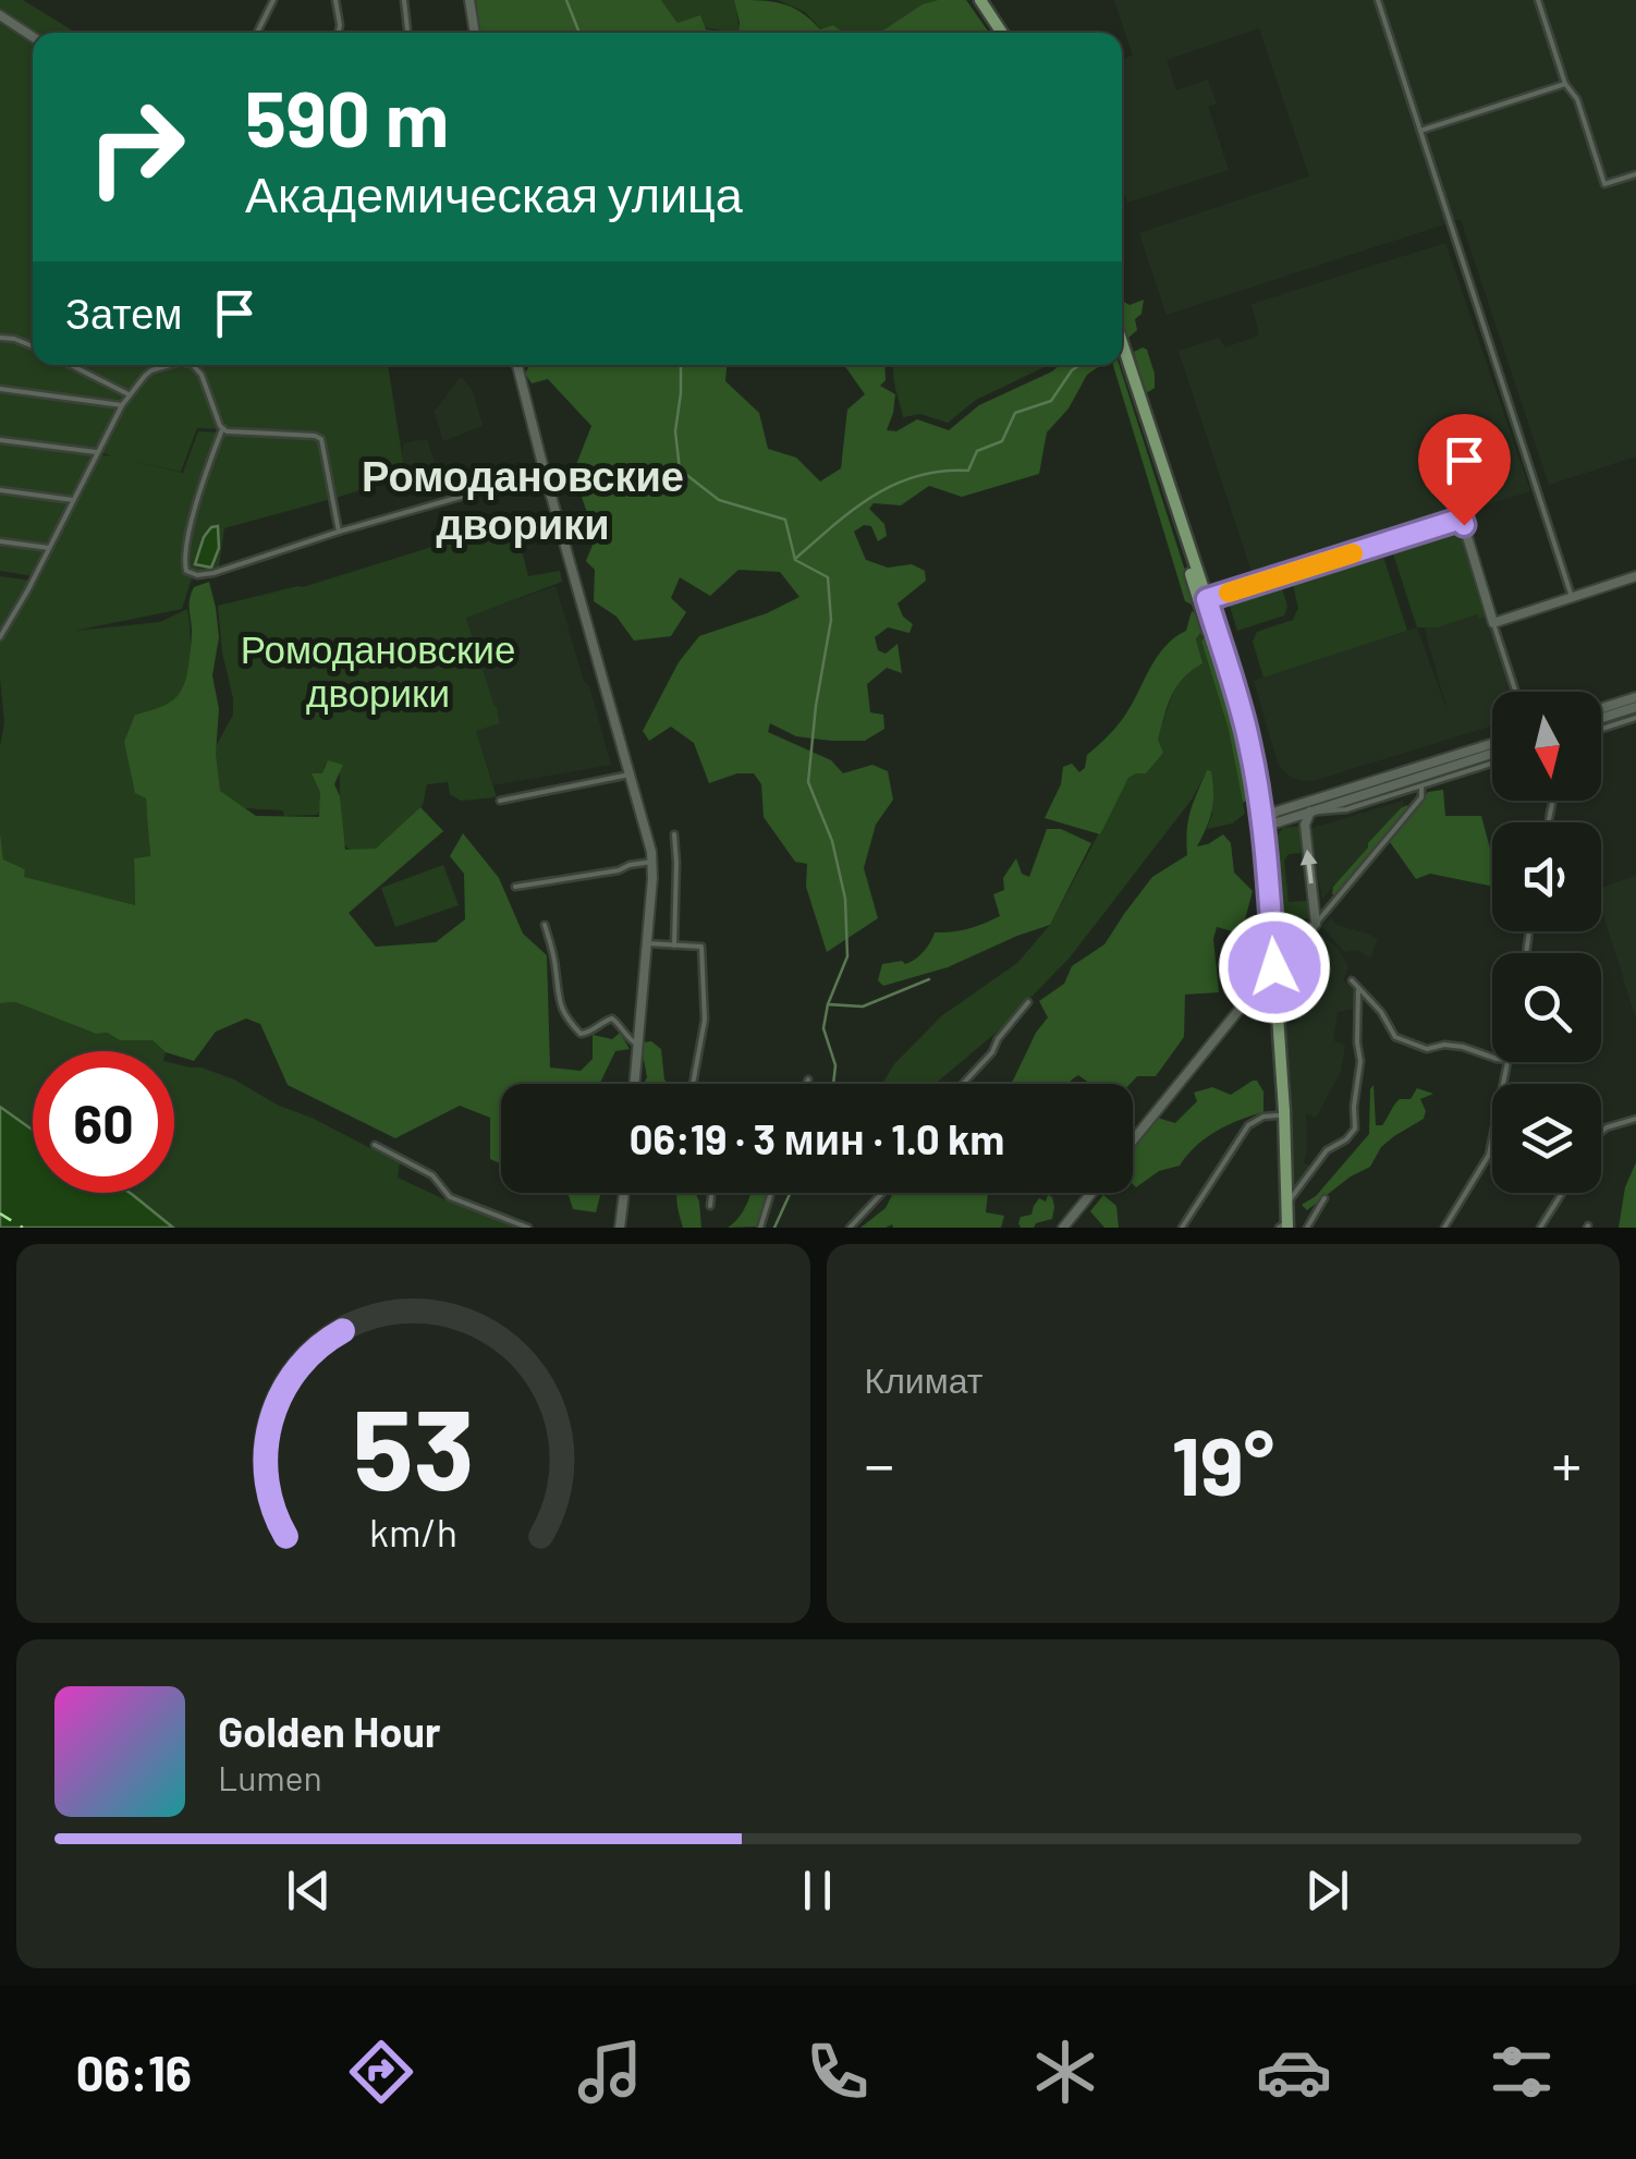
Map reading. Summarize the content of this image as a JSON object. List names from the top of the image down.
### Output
{
  "districts": ["Ромодановские дворики"],
  "parks": ["Ромодановские дворики"],
  "north": "bottom",
  "page": {
    "turn": ["590 m", "Академическая улица"],
    "then": "Затем",
    "limit": "60",
    "trip": "06:19 · 3 мин · 1.0 km",
    "tile": "Климат",
    "heat": ["−", "19°", "+"],
    "song": ["Golden Hour", "Lumen"],
    "tabs": "06:16",
    "gauge": ["53", "km/h"]
  }
}
